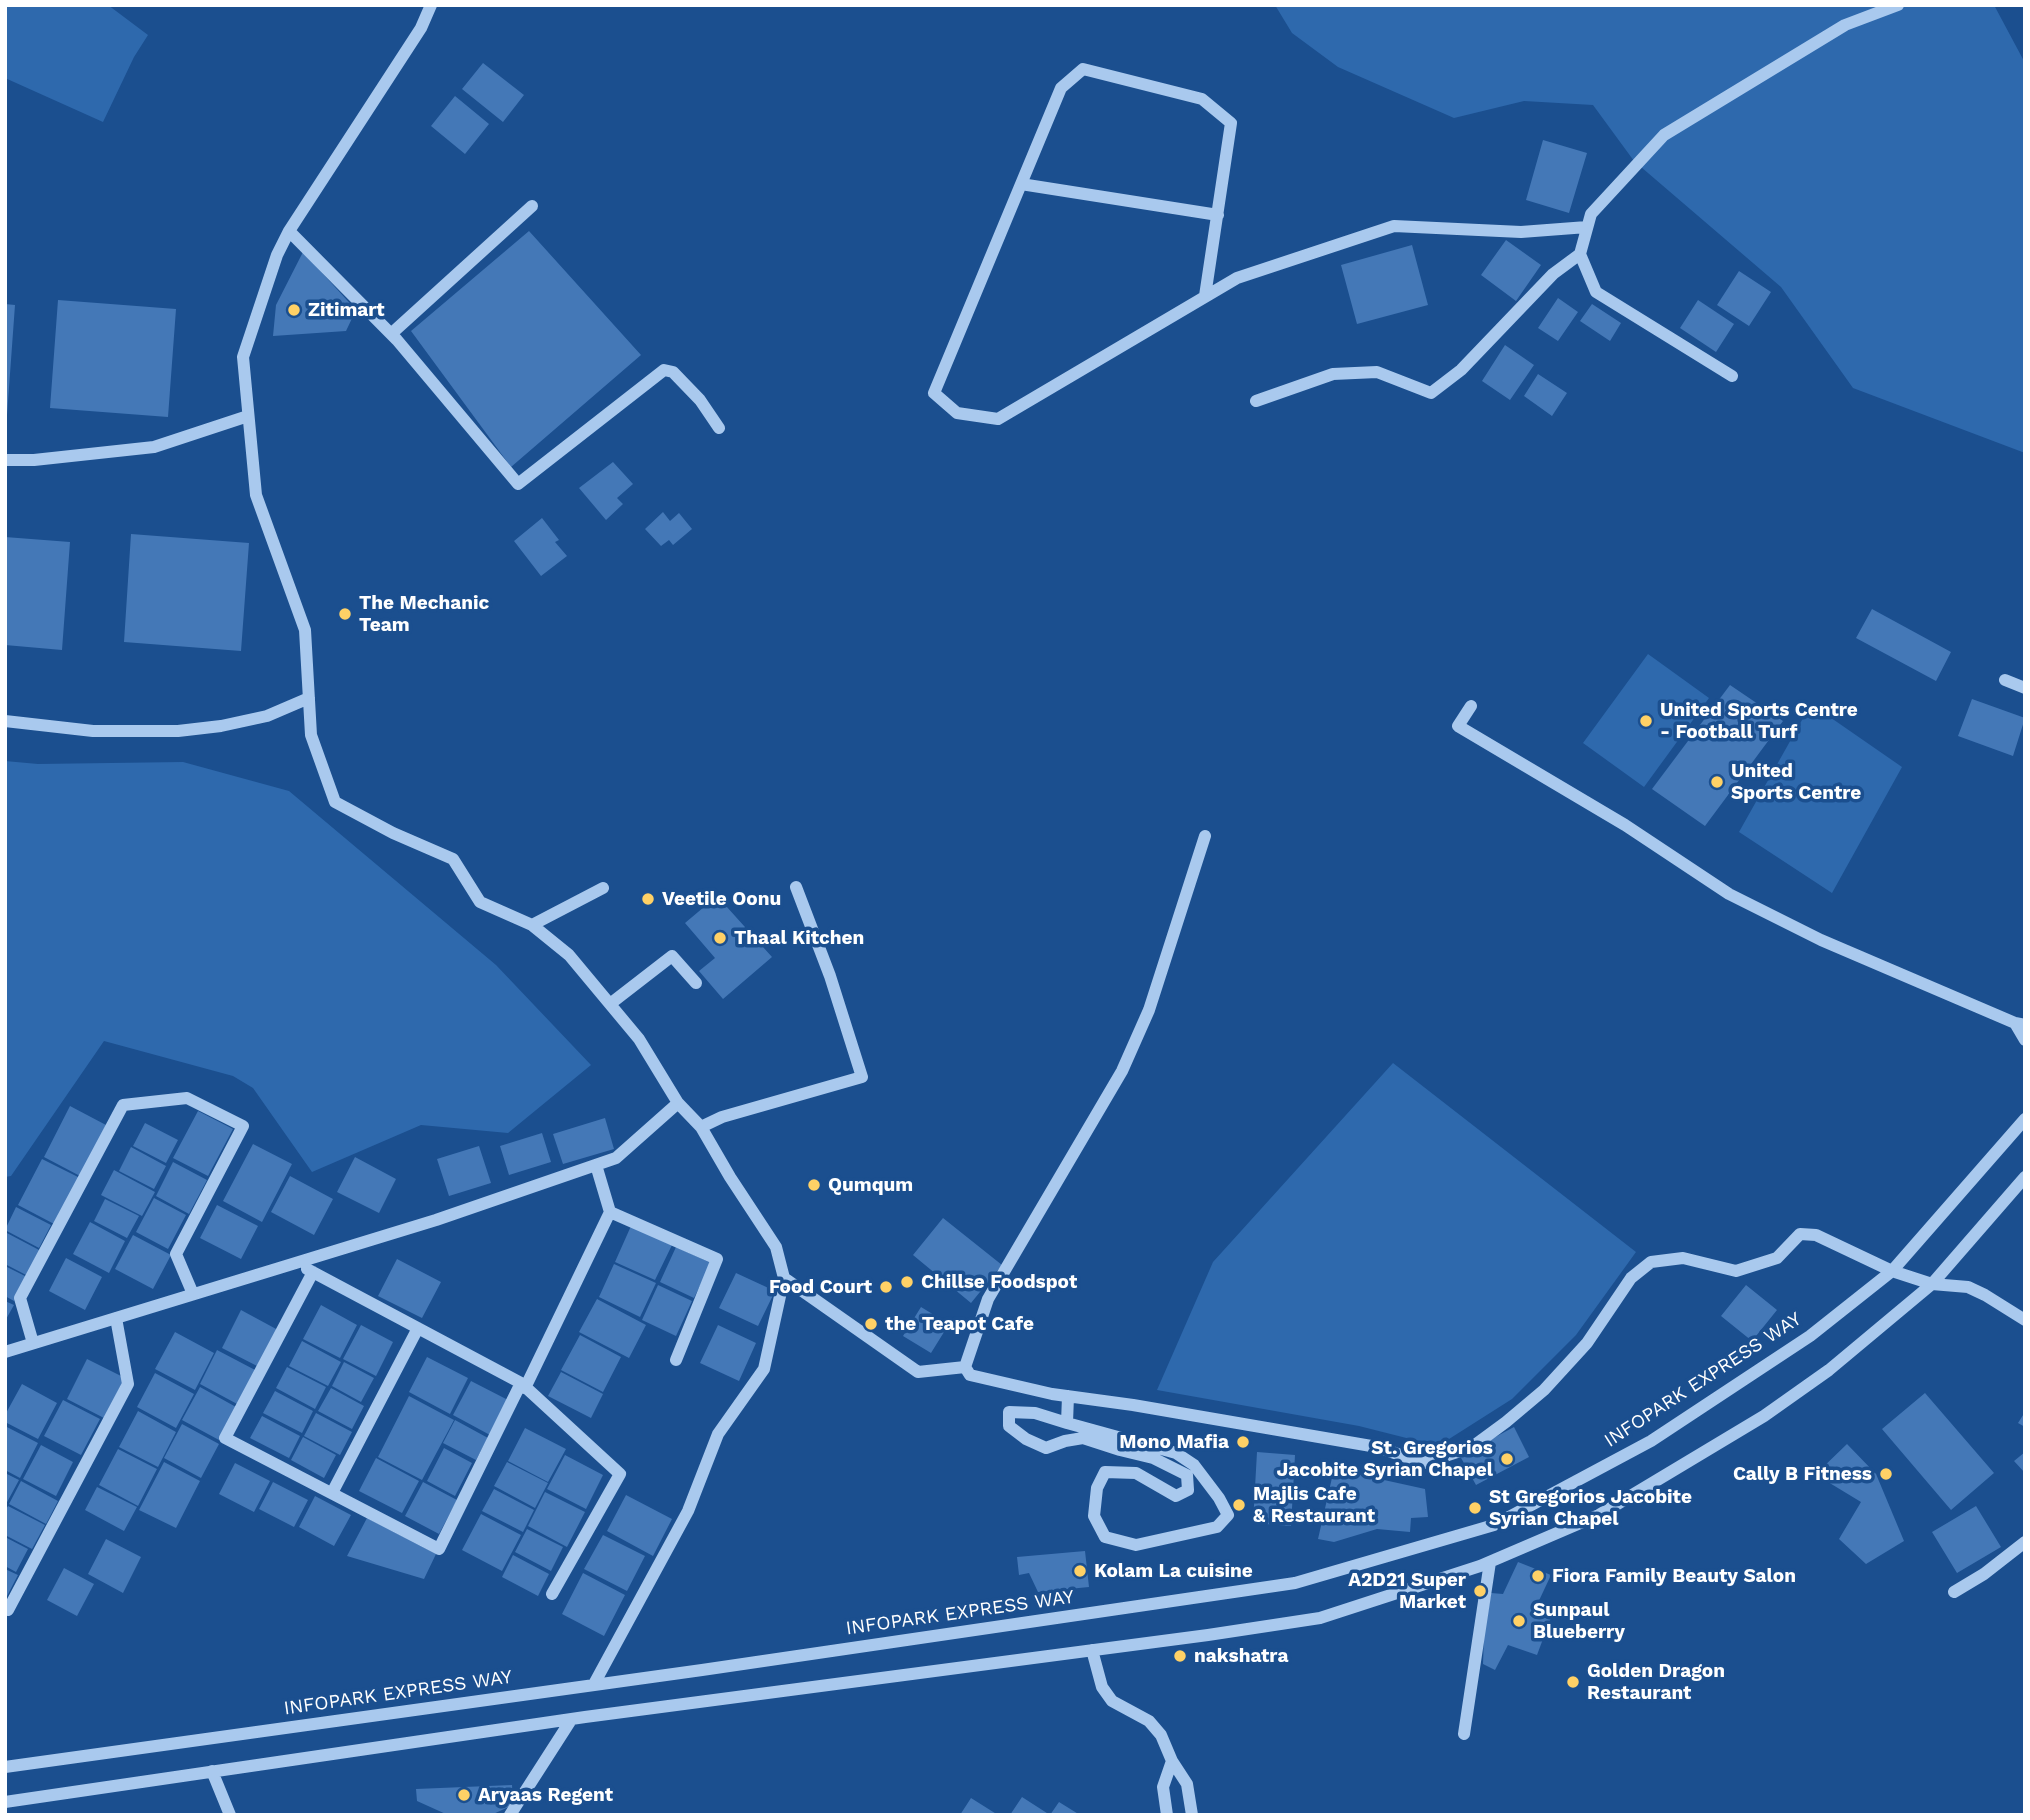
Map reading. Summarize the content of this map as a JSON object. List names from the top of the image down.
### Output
{
  "streets": {
    "street": ["INFOPARK EXPRESS WAY"]
  },
  "places": [
    "Zitimart",
    "The Mechanic Team",
    "United Sports Centre - Football Turf",
    "United Sports Centre",
    "Veetile Oonu",
    "Thaal Kitchen",
    "Qumqum",
    "Chillse Foodspot",
    "Food Court",
    "the Teapot Cafe",
    "Mono Mafia",
    "St. Gregorios Jacobite Syrian Chapel",
    "Cally B Fitness",
    "Majlis Cafe & Restaurant",
    "St Gregorios Jacobite Syrian Chapel",
    "Kolam La cuisine",
    "Fiora Family Beauty Salon",
    "A2D21 Super Market",
    "Sunpaul Blueberry",
    "nakshatra",
    "Golden Dragon Restaurant",
    "Aryaas Regent"
  ]
}
